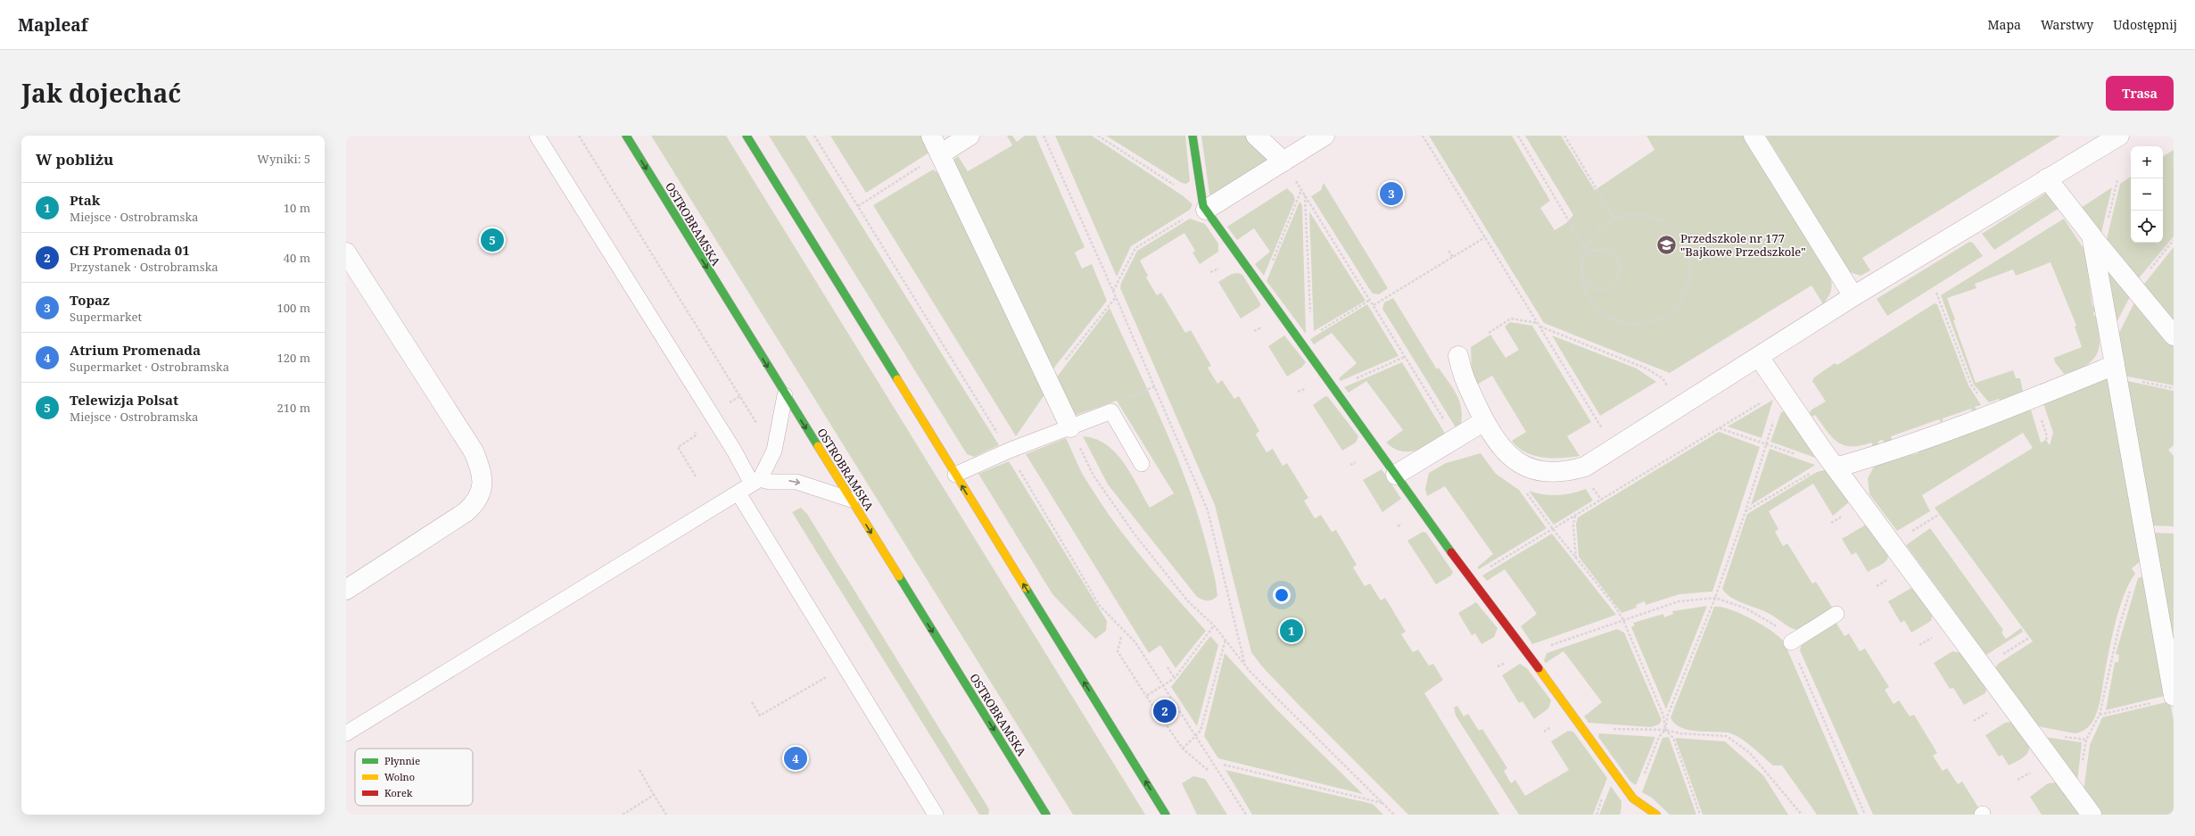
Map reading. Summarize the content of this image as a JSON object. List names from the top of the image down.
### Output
{
  "streets": {
    "main road": ["OSTROBRAMSKA"]
  },
  "one_way": ["OSTROBRAMSKA"],
  "places": {
    "school or university": ["Przedszkole nr 177 \"Bajkowe Przedszkole\""]
  },
  "legend": ["Płynnie", "Wolno", "Korek"],
  "page": {
    "header": "Mapleaf",
    "nav": ["Mapa", "Warstwy", "Udostępnij"],
    "title": "Jak dojechać",
    "buttons": "Trasa",
    "heading": ["W pobliżu", "Wyniki: 5"],
    "map_buttons": ["+", "−"],
    "pins": [
      "3",
      "5",
      "1",
      "2",
      "4"
    ],
    "list": [
      {
        "mark": "1",
        "name": "Ptak",
        "note": "Miejsce · Ostrobramska",
        "value": "10 m"
      },
      {
        "mark": "2",
        "name": "CH Promenada 01",
        "note": "Przystanek · Ostrobramska",
        "value": "40 m"
      },
      {
        "mark": "3",
        "name": "Topaz",
        "note": "Supermarket",
        "value": "100 m"
      },
      {
        "mark": "4",
        "name": "Atrium Promenada",
        "note": "Supermarket · Ostrobramska",
        "value": "120 m"
      },
      {
        "mark": "5",
        "name": "Telewizja Polsat",
        "note": "Miejsce · Ostrobramska",
        "value": "210 m"
      }
    ]
  }
}
